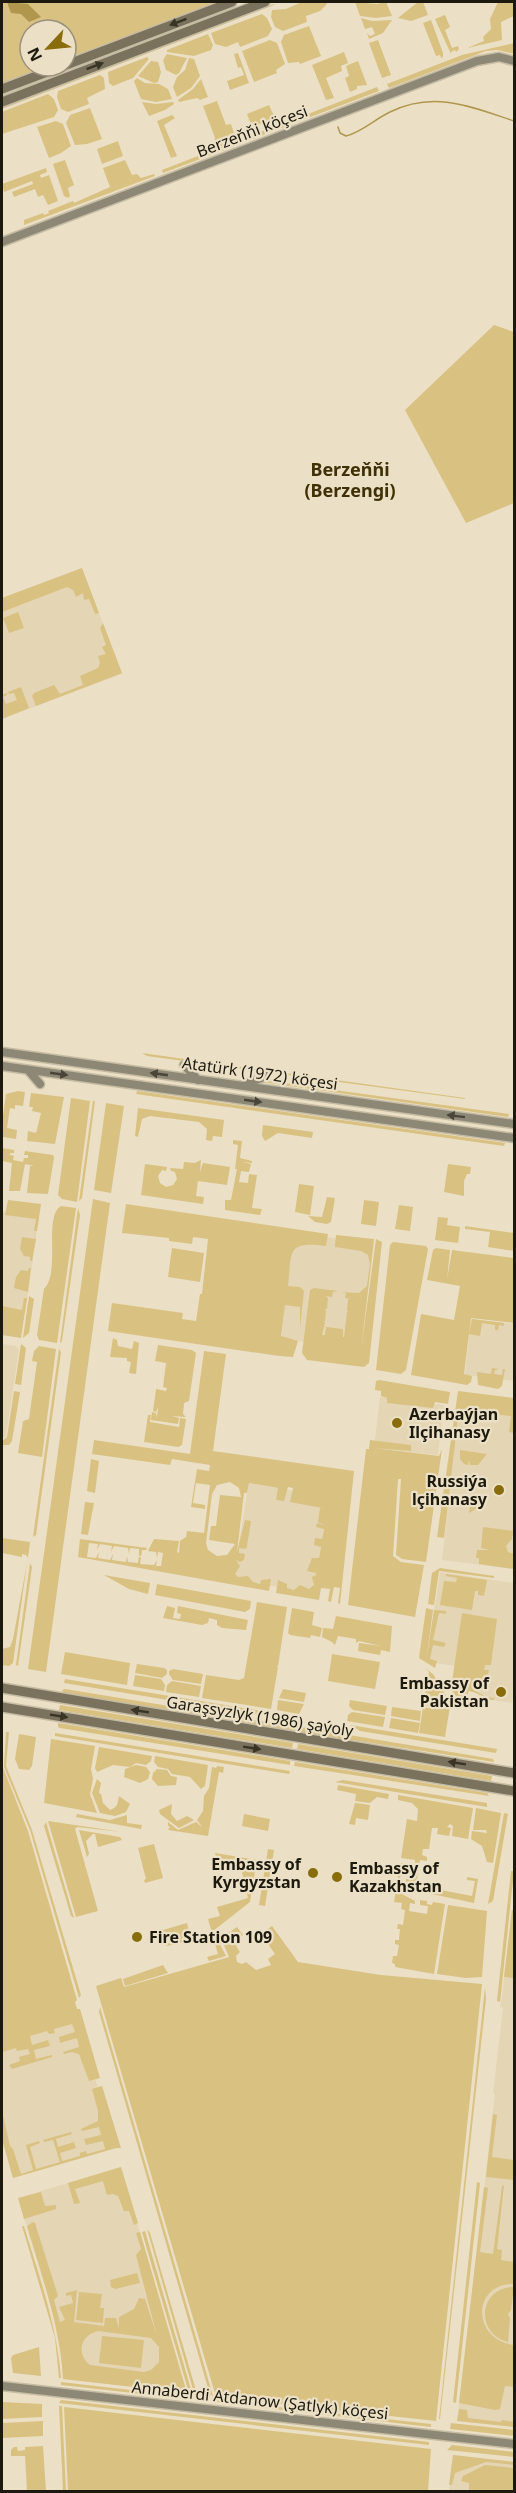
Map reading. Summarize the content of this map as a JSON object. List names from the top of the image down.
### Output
{
  "streets": {
    "main road": [
      "Berzeňňi köçesi",
      "Atatürk (1972) köçesi",
      "Garaşsyzlyk (1986) şaýoly",
      "Annaberdi Atdanow (Şatlyk) köçesi"
    ]
  },
  "districts": ["Berzeňňi (Berzengi)"],
  "places": [
    "Azerbaýjan Ilçihanasy",
    "Russiýa lçihanasy",
    "Embassy of Pakistan",
    "Embassy of Kyrgyzstan",
    "Embassy of Kazakhstan",
    "Fire Station 109"
  ],
  "north": "bottom left"
}
